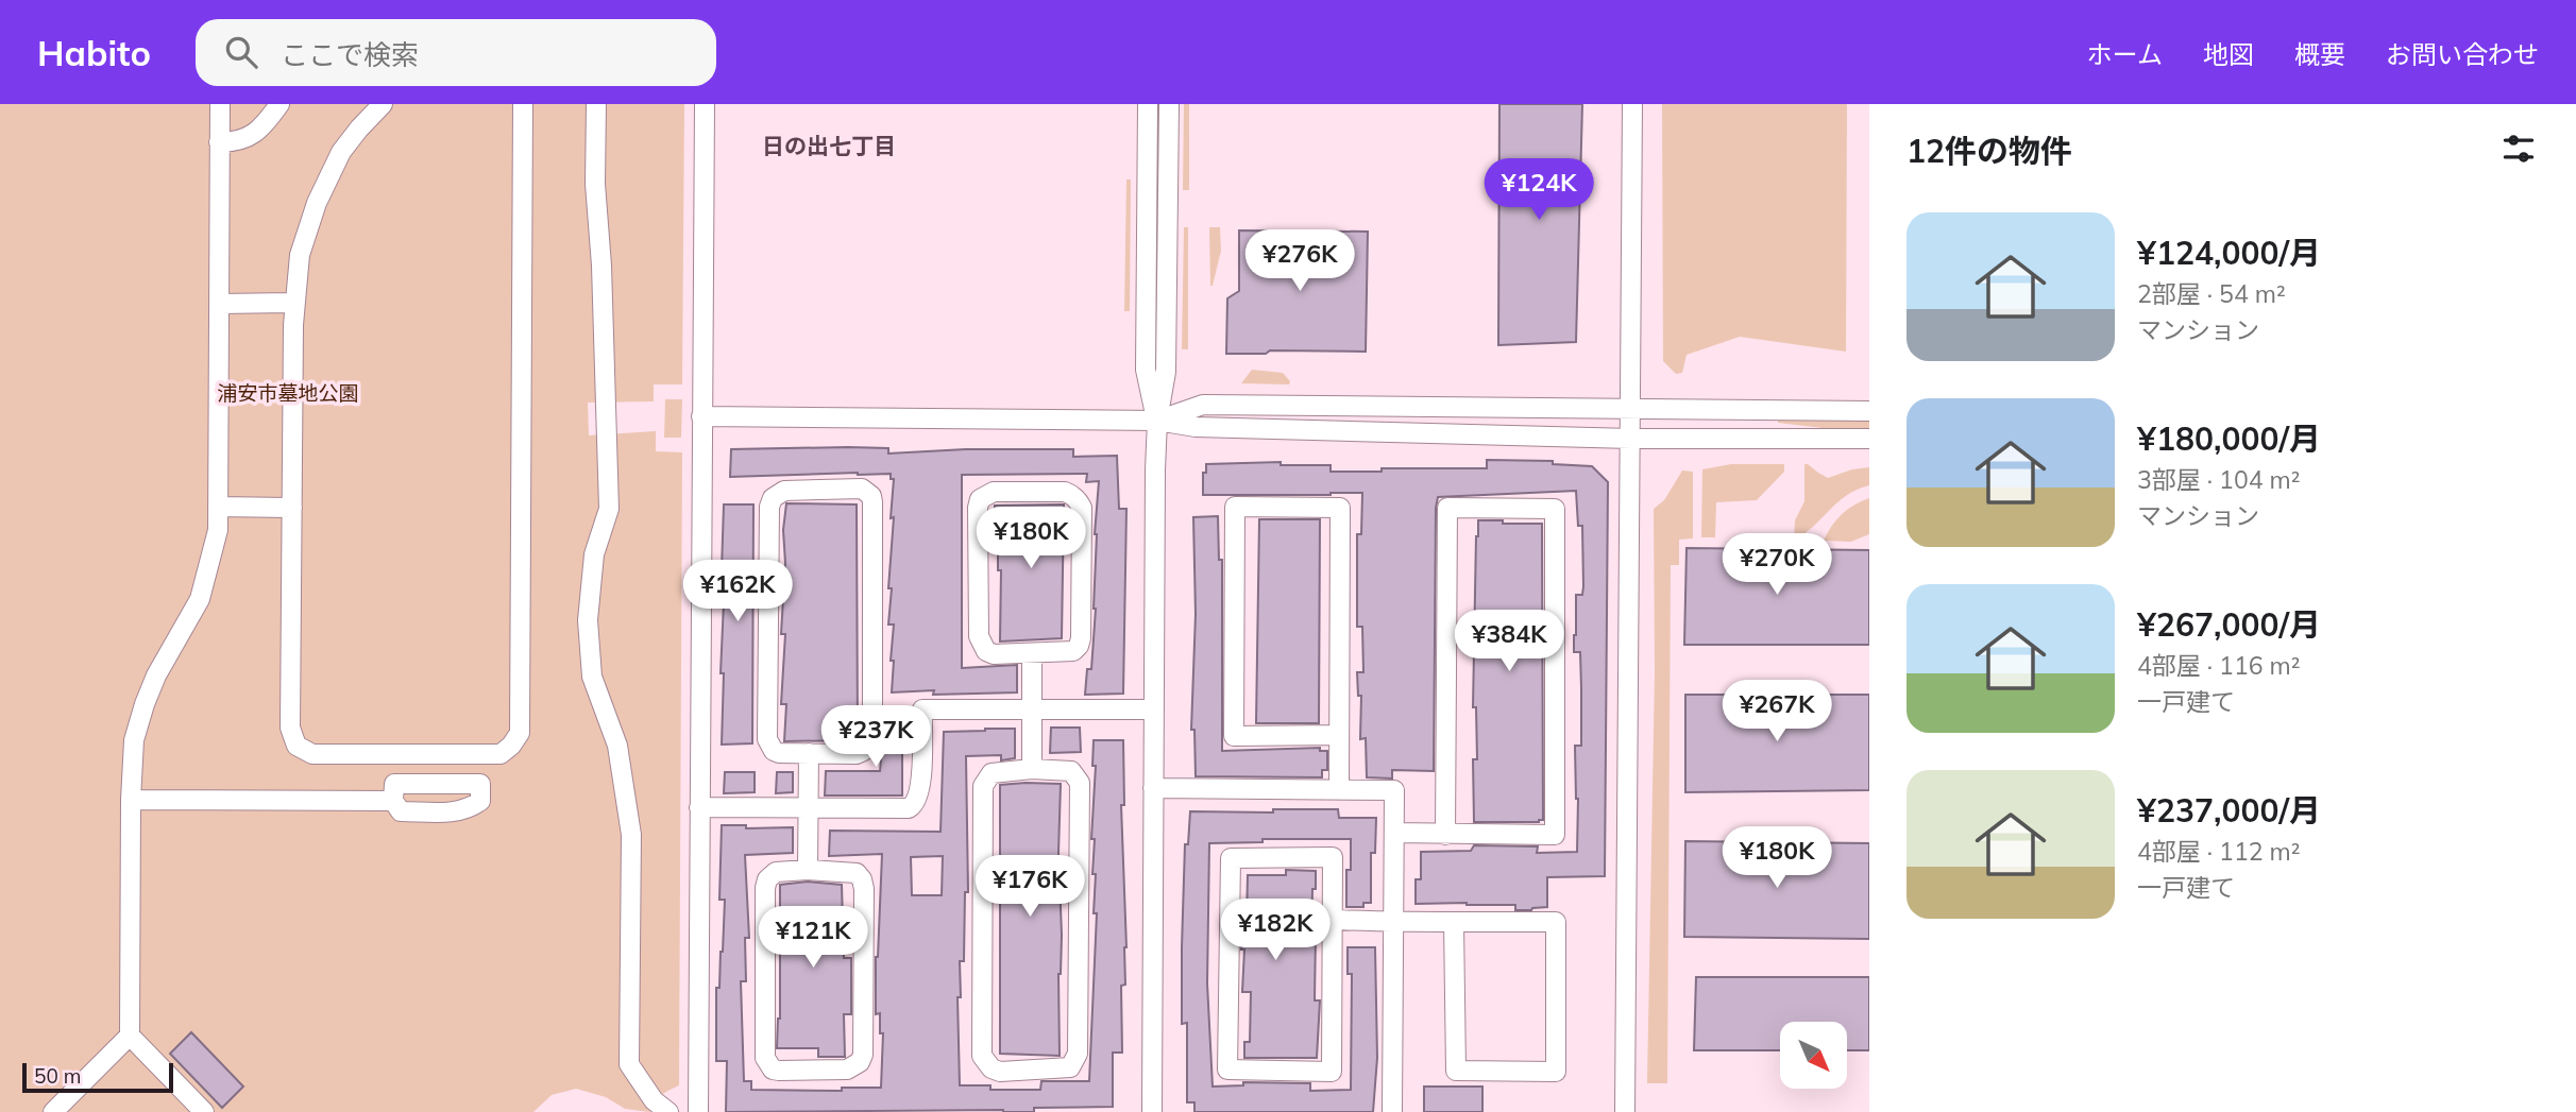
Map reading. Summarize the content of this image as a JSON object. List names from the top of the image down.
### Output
{
  "districts": ["日の出七丁目"],
  "parks": ["浦安市墓地公園"],
  "scale_bar": "50 m",
  "north": "bottom right",
  "page": {
    "header": "Habito",
    "search": "ここで検索",
    "nav": [
      "ホーム",
      "地図",
      "概要",
      "お問い合わせ"
    ],
    "heading": "12件の物件",
    "price": [
      "¥124K",
      "¥276K",
      "¥180K",
      "¥270K",
      "¥162K",
      "¥384K",
      "¥267K",
      "¥237K",
      "¥180K",
      "¥176K",
      "¥182K",
      "¥121K"
    ],
    "list": [
      {
        "name": "¥124,000/月",
        "note": "2部屋 · 54 m² · マンション"
      },
      {
        "name": "¥180,000/月",
        "note": "3部屋 · 104 m² · マンション"
      },
      {
        "name": "¥267,000/月",
        "note": "4部屋 · 116 m² · 一戸建て"
      },
      {
        "name": "¥237,000/月",
        "note": "4部屋 · 112 m² · 一戸建て"
      }
    ],
    "scale": "50 m"
  }
}
